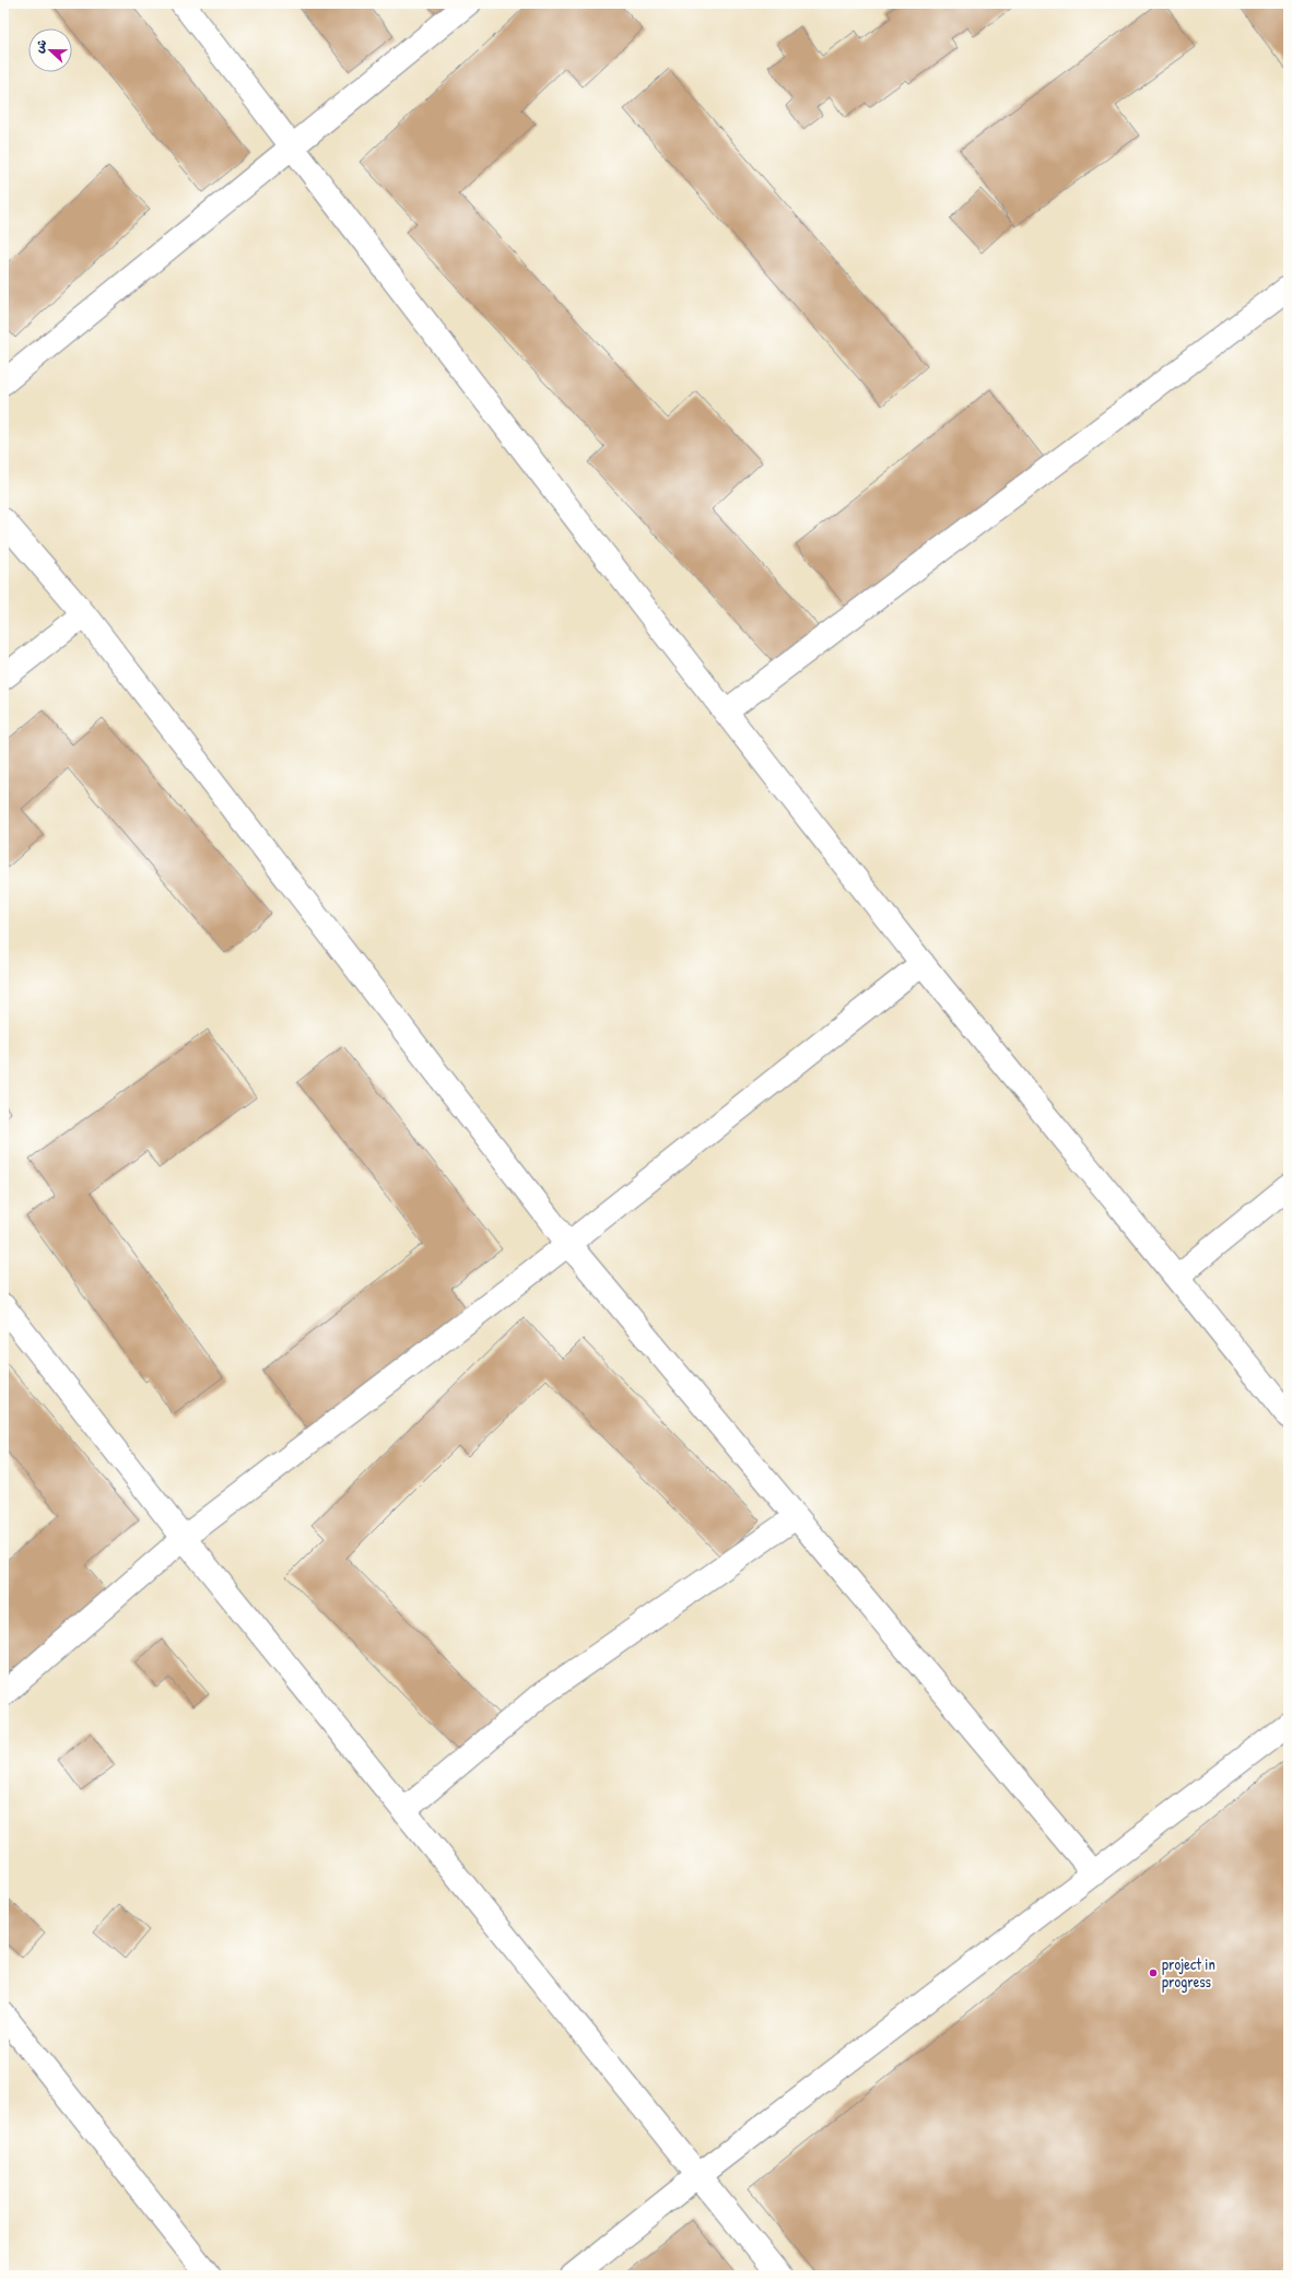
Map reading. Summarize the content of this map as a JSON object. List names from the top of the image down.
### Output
{
  "places": ["project in progress"],
  "north": "left"
}
